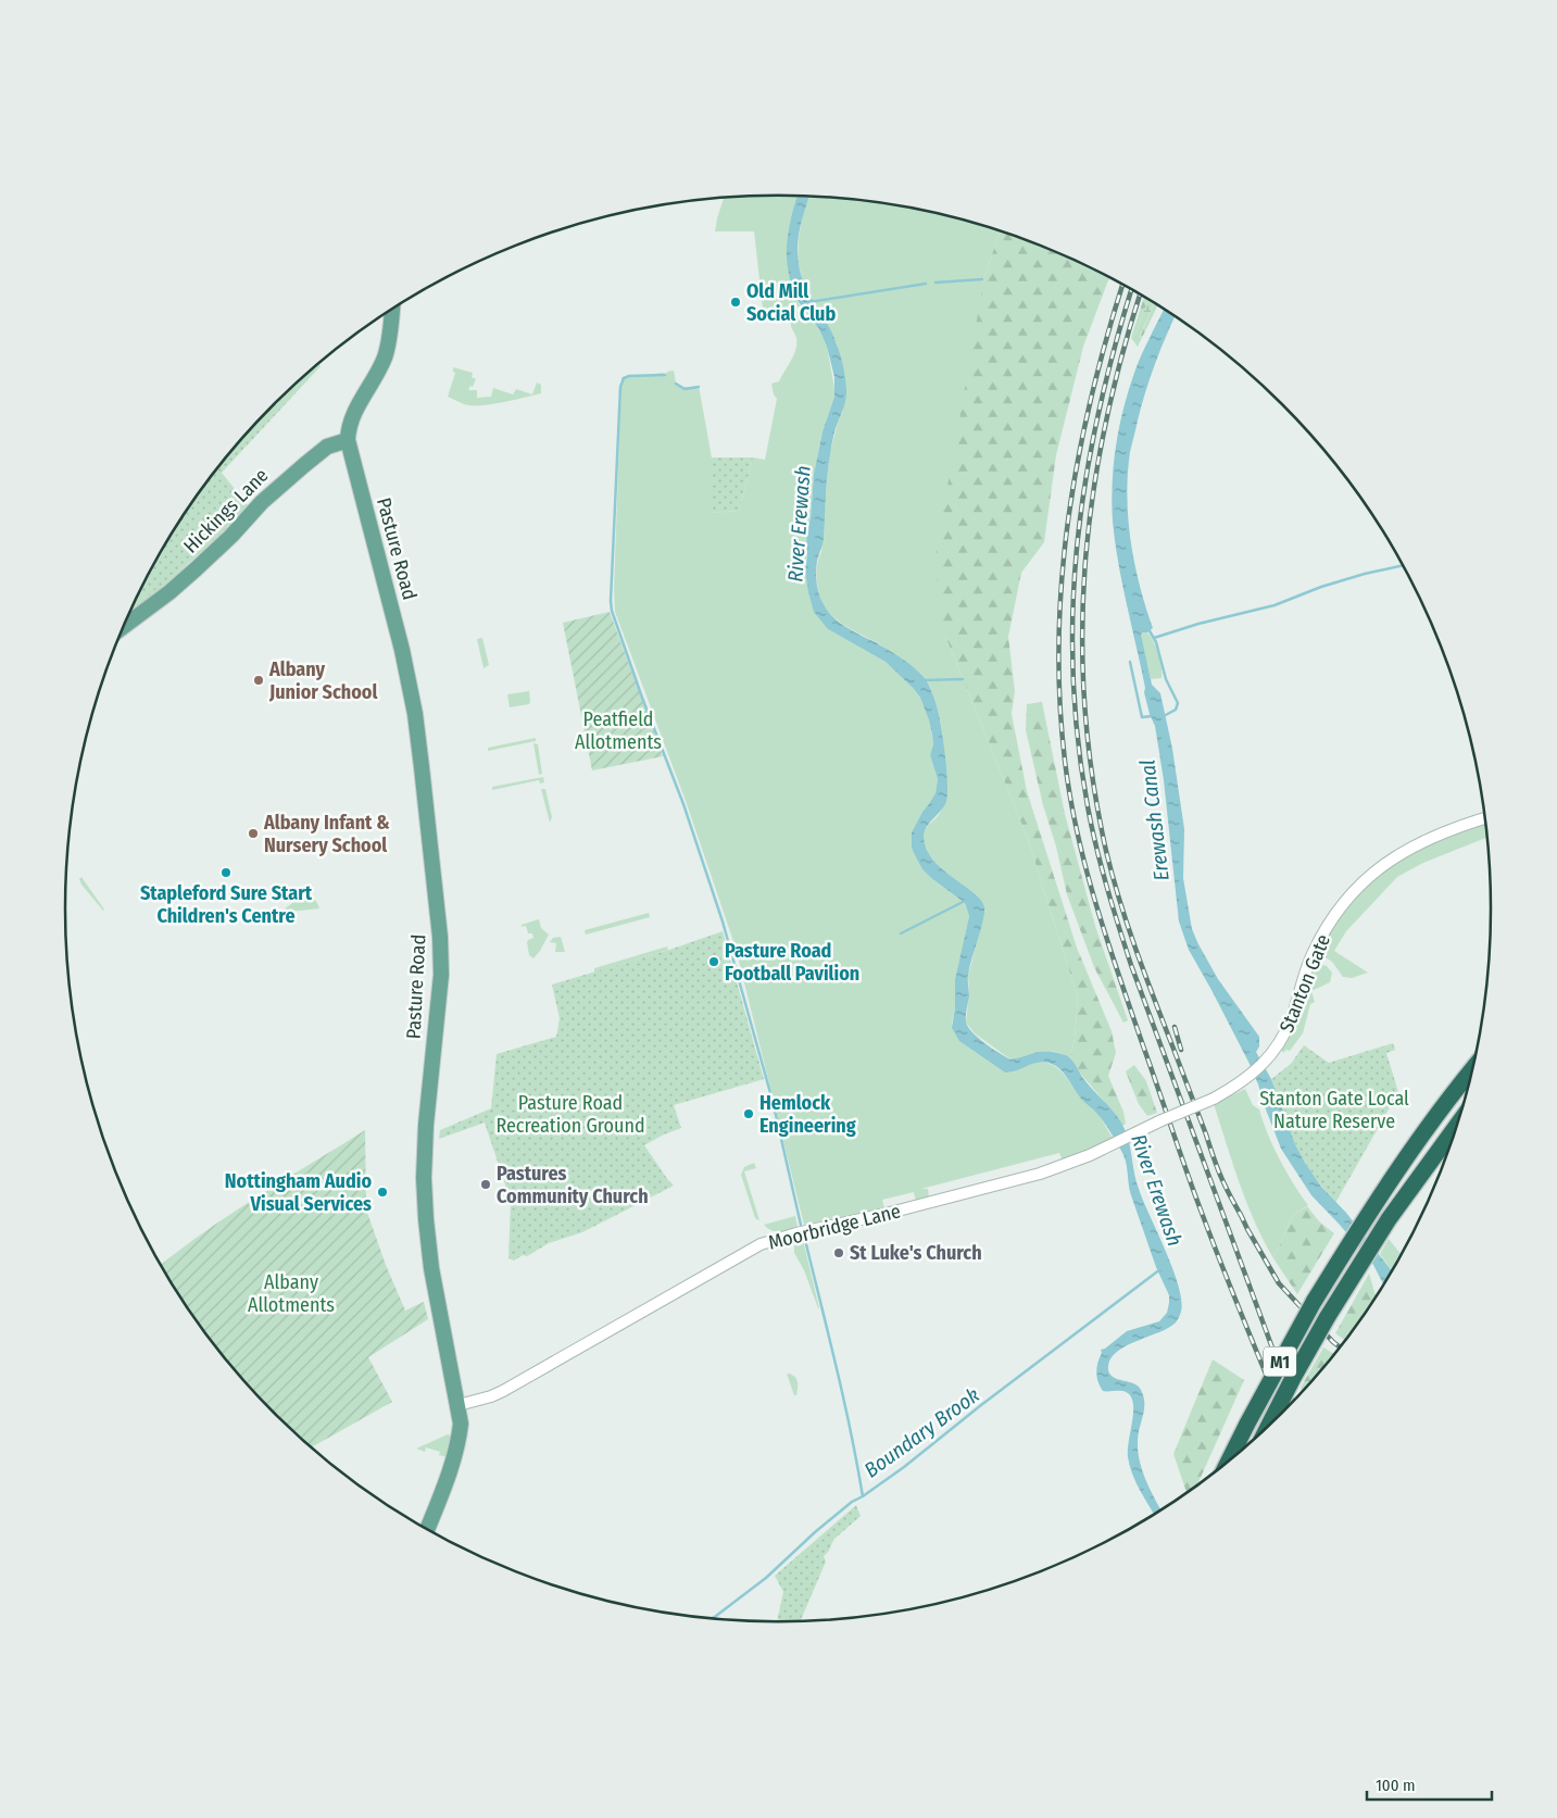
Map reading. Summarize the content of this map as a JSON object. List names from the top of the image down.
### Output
{
  "streets": {
    "highway": ["M1"],
    "main road": ["Hickings Lane", "Pasture Road"],
    "street": ["Stanton Gate", "Moorbridge Lane"]
  },
  "crossings": [
    ["Hickings Lane", "Pasture Road"],
    ["Pasture Road", "Moorbridge Lane"],
    ["Stanton Gate", "Moorbridge Lane"]
  ],
  "water": ["River Erewash", "Erewash Canal", "Boundary Brook"],
  "parks": [
    "Peatfield Allotments",
    "Stanton Gate Local Nature Reserve",
    "Pasture Road Recreation Ground",
    "Albany Allotments"
  ],
  "places": [
    "Old Mill Social Club",
    "Albany Junior School",
    "Albany Infant & Nursery School",
    "Stapleford Sure Start Children's Centre",
    "Pasture Road Football Pavilion",
    "Hemlock Engineering",
    "Pastures Community Church",
    "Nottingham Audio Visual Services",
    "St Luke's Church"
  ],
  "scale_bar": "100 m"
}
